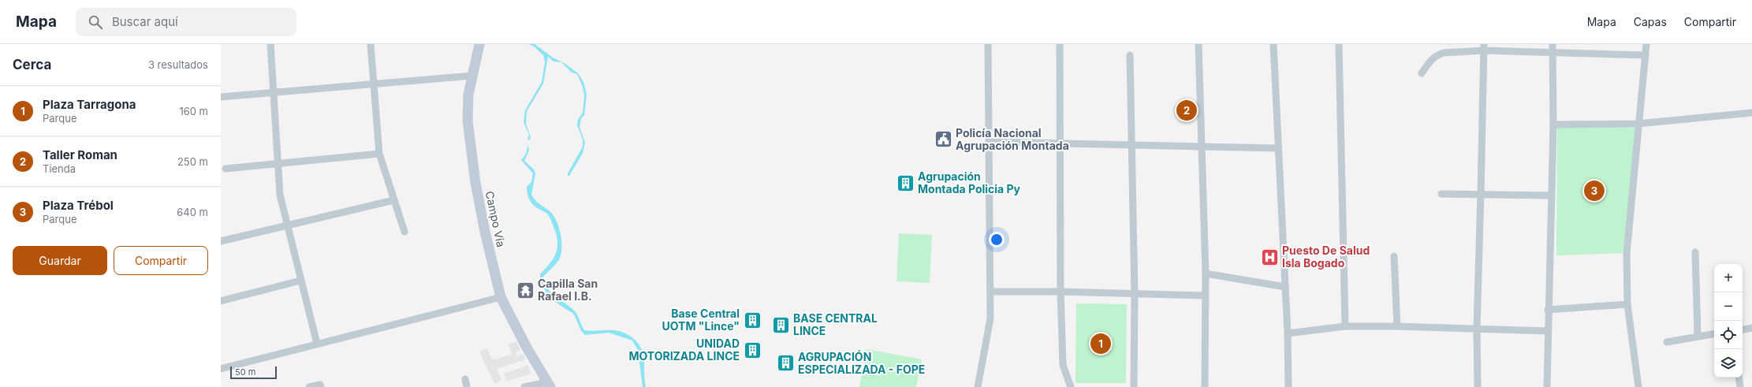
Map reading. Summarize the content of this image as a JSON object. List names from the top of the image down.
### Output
{
  "streets": {
    "street": ["Campo Vía"]
  },
  "places": {
    "public building": ["Policía Nacional Agrupación Montada"],
    "building": [
      "Agrupación Montada Policia Py",
      "Base Central UOTM \"Lince\"",
      "BASE CENTRAL LINCE",
      "UNIDAD MOTORIZADA LINCE",
      "AGRUPACIÓN ESPECIALIZADA - FOPE"
    ],
    "hospital": ["Puesto De Salud Isla Bogado"],
    "temple": ["Capilla San Rafael I.B."]
  },
  "scale_bar": "50 m",
  "page": {
    "header": "Mapa",
    "search": "Buscar aquí",
    "nav": ["Mapa", "Capas", "Compartir"],
    "heading": ["Cerca", "3 resultados"],
    "list": [
      {
        "mark": "1",
        "name": "Plaza Tarragona",
        "note": "Parque",
        "value": "160 m"
      },
      {
        "mark": "2",
        "name": "Taller Roman",
        "note": "Tienda",
        "value": "250 m"
      },
      {
        "mark": "3",
        "name": "Plaza Trébol",
        "note": "Parque",
        "value": "640 m"
      }
    ],
    "pins": ["2", "3", "1"],
    "buttons": ["Guardar", "Compartir"],
    "map_buttons": ["+", "−"],
    "scale": "50 m"
  }
}
